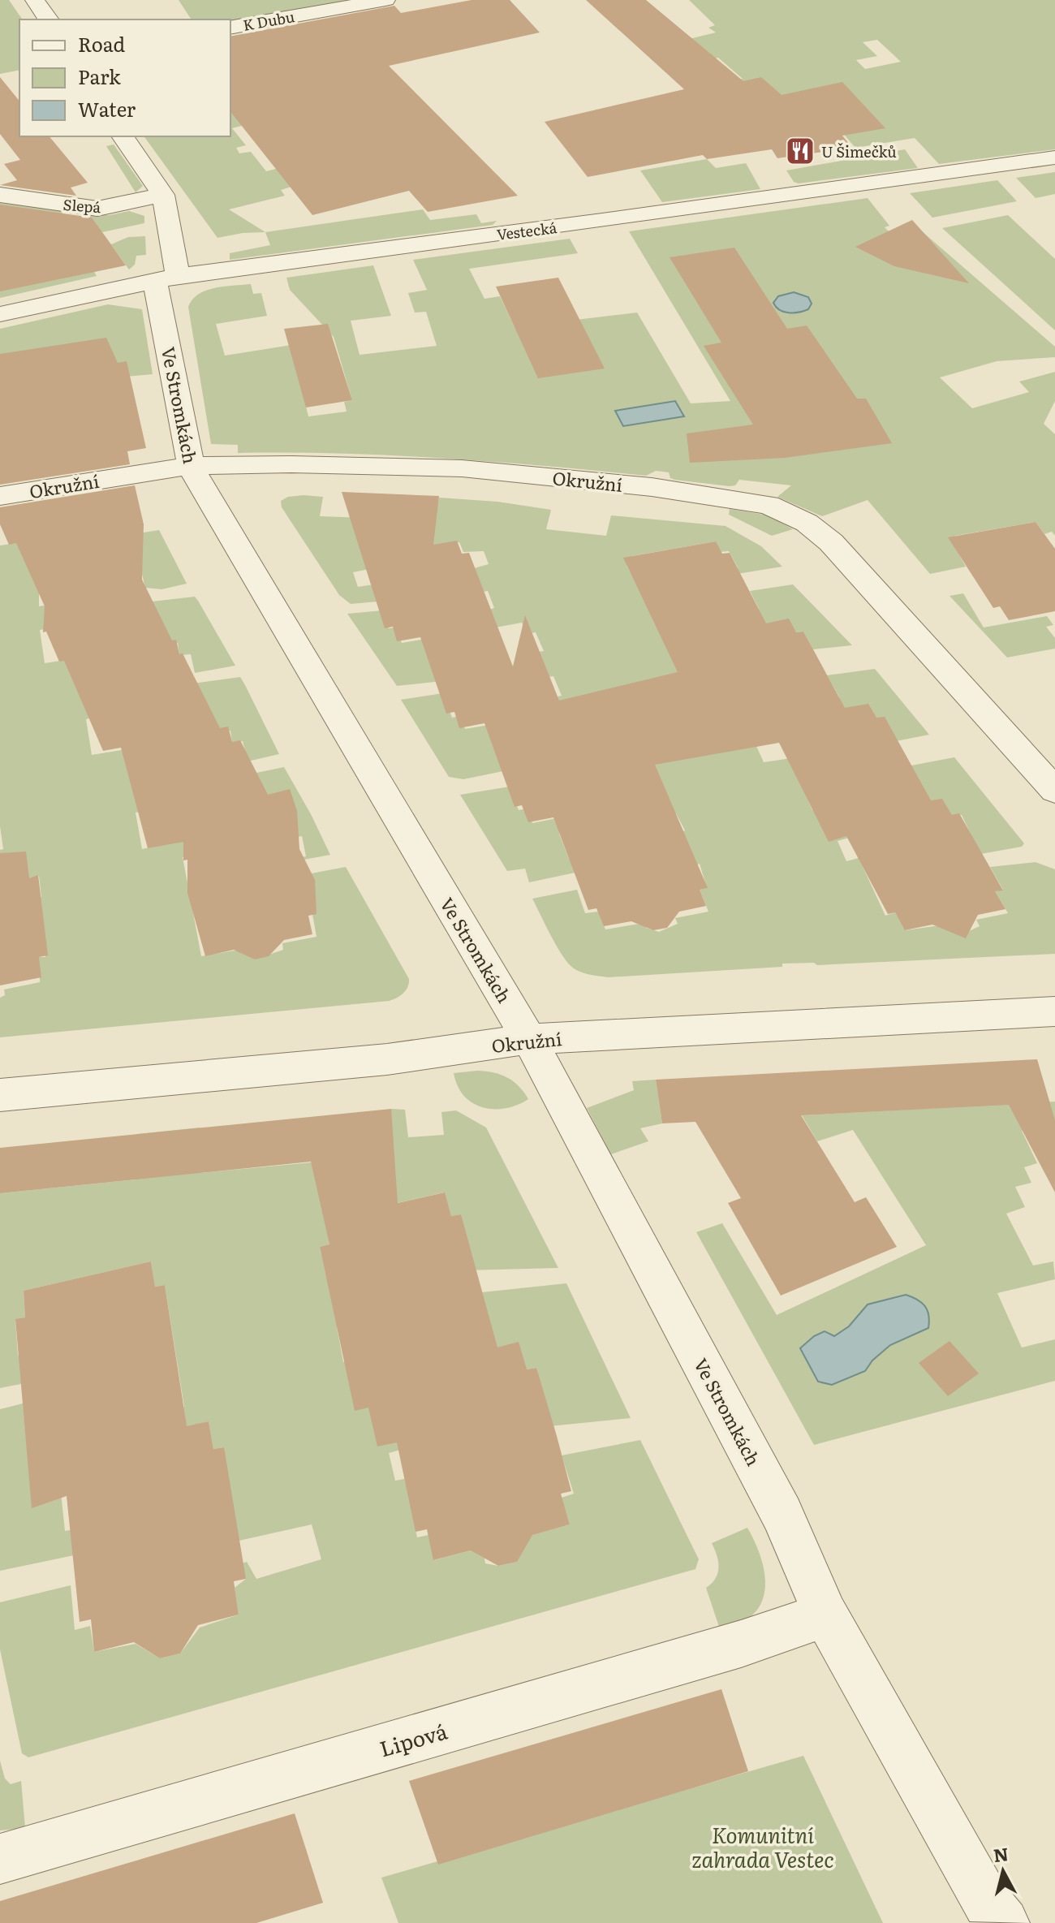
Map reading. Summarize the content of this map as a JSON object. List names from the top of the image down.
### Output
{
  "streets": {
    "street": [
      "K Dubu",
      "Slepá",
      "Vestecká",
      "Ve Stromkách",
      "Okružní",
      "Lipová"
    ]
  },
  "crossings": [
    ["Slepá", "Ve Stromkách"],
    ["Vestecká", "Ve Stromkách"],
    ["Ve Stromkách", "Okružní"],
    ["Ve Stromkách", "Lipová"]
  ],
  "parks": ["Komunitní zahrada Vestec"],
  "places": {
    "restaurant": ["U Šimečků"]
  },
  "legend": ["Road", "Park", "Water"],
  "north": "top"
}
